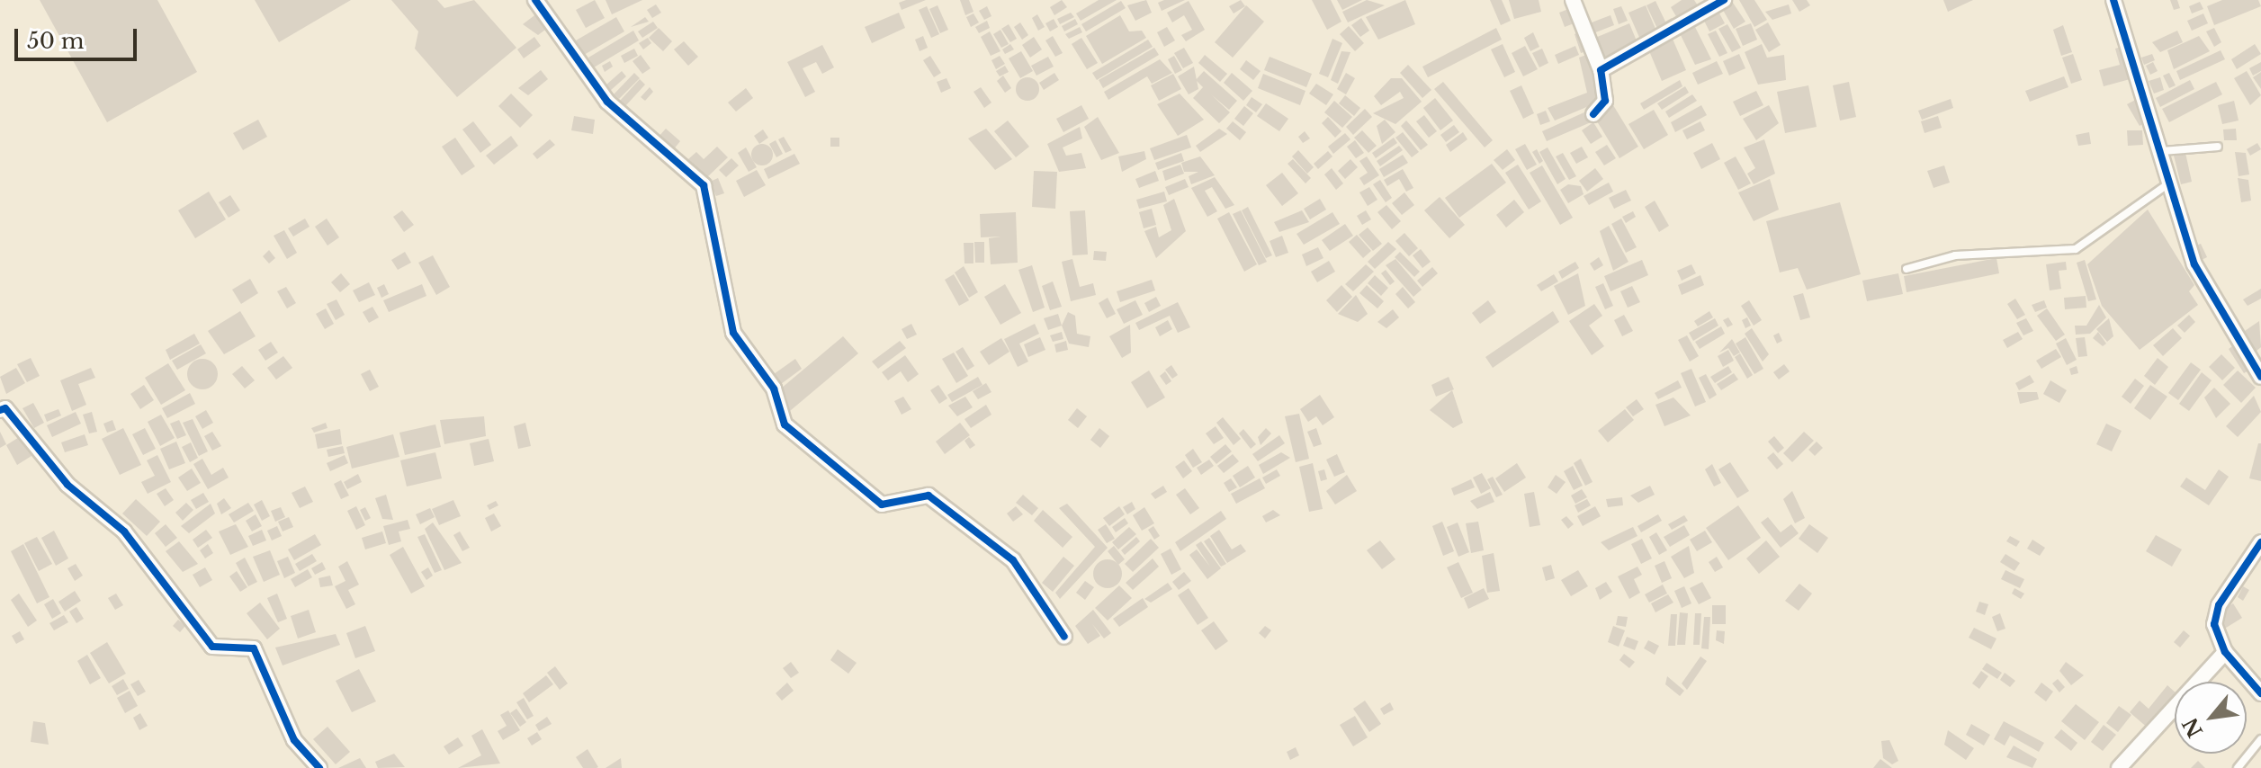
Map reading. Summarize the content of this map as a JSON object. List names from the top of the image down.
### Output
{
  "scale_bar": "50 m",
  "north": "bottom left"
}
